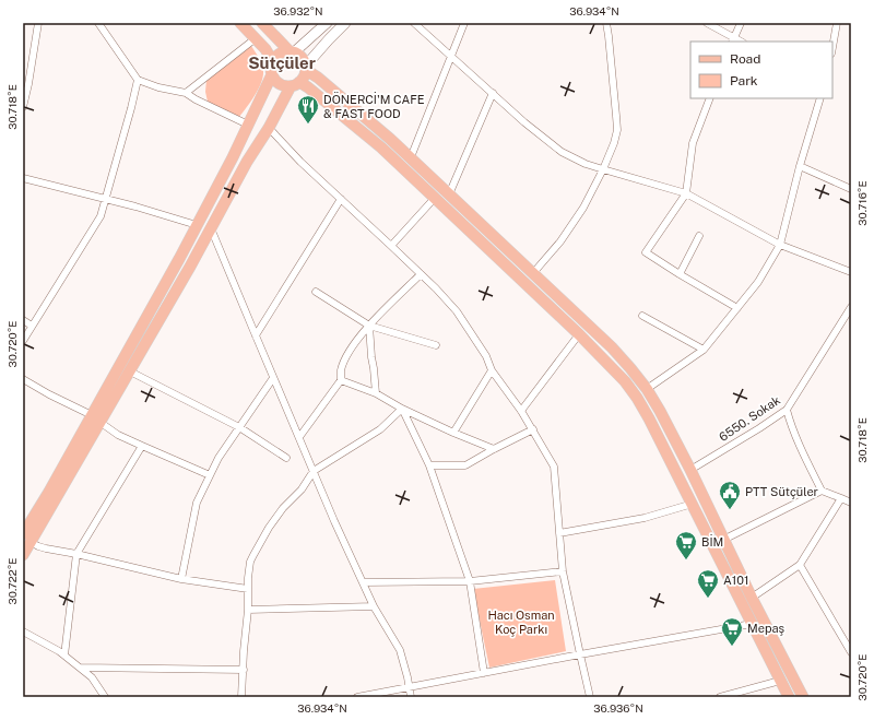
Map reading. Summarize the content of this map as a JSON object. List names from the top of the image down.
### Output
{
  "streets": {
    "street": ["6550. Sokak"]
  },
  "districts": ["Sütçüler"],
  "parks": ["Hacı Osman Koç Parkı"],
  "places": {
    "restaurant": ["DÖNERCİ'M CAFE & FAST FOOD"],
    "public building": ["PTT Sütçüler"],
    "supermarket": ["BİM", "A101", "Mepaş"]
  },
  "legend": ["Road", "Park"],
  "coordinates": [
    "36.932°N",
    "36.934°N",
    "30.718°E",
    "30.716°E",
    "30.720°E",
    "30.722°E",
    "36.936°N"
  ]
}
